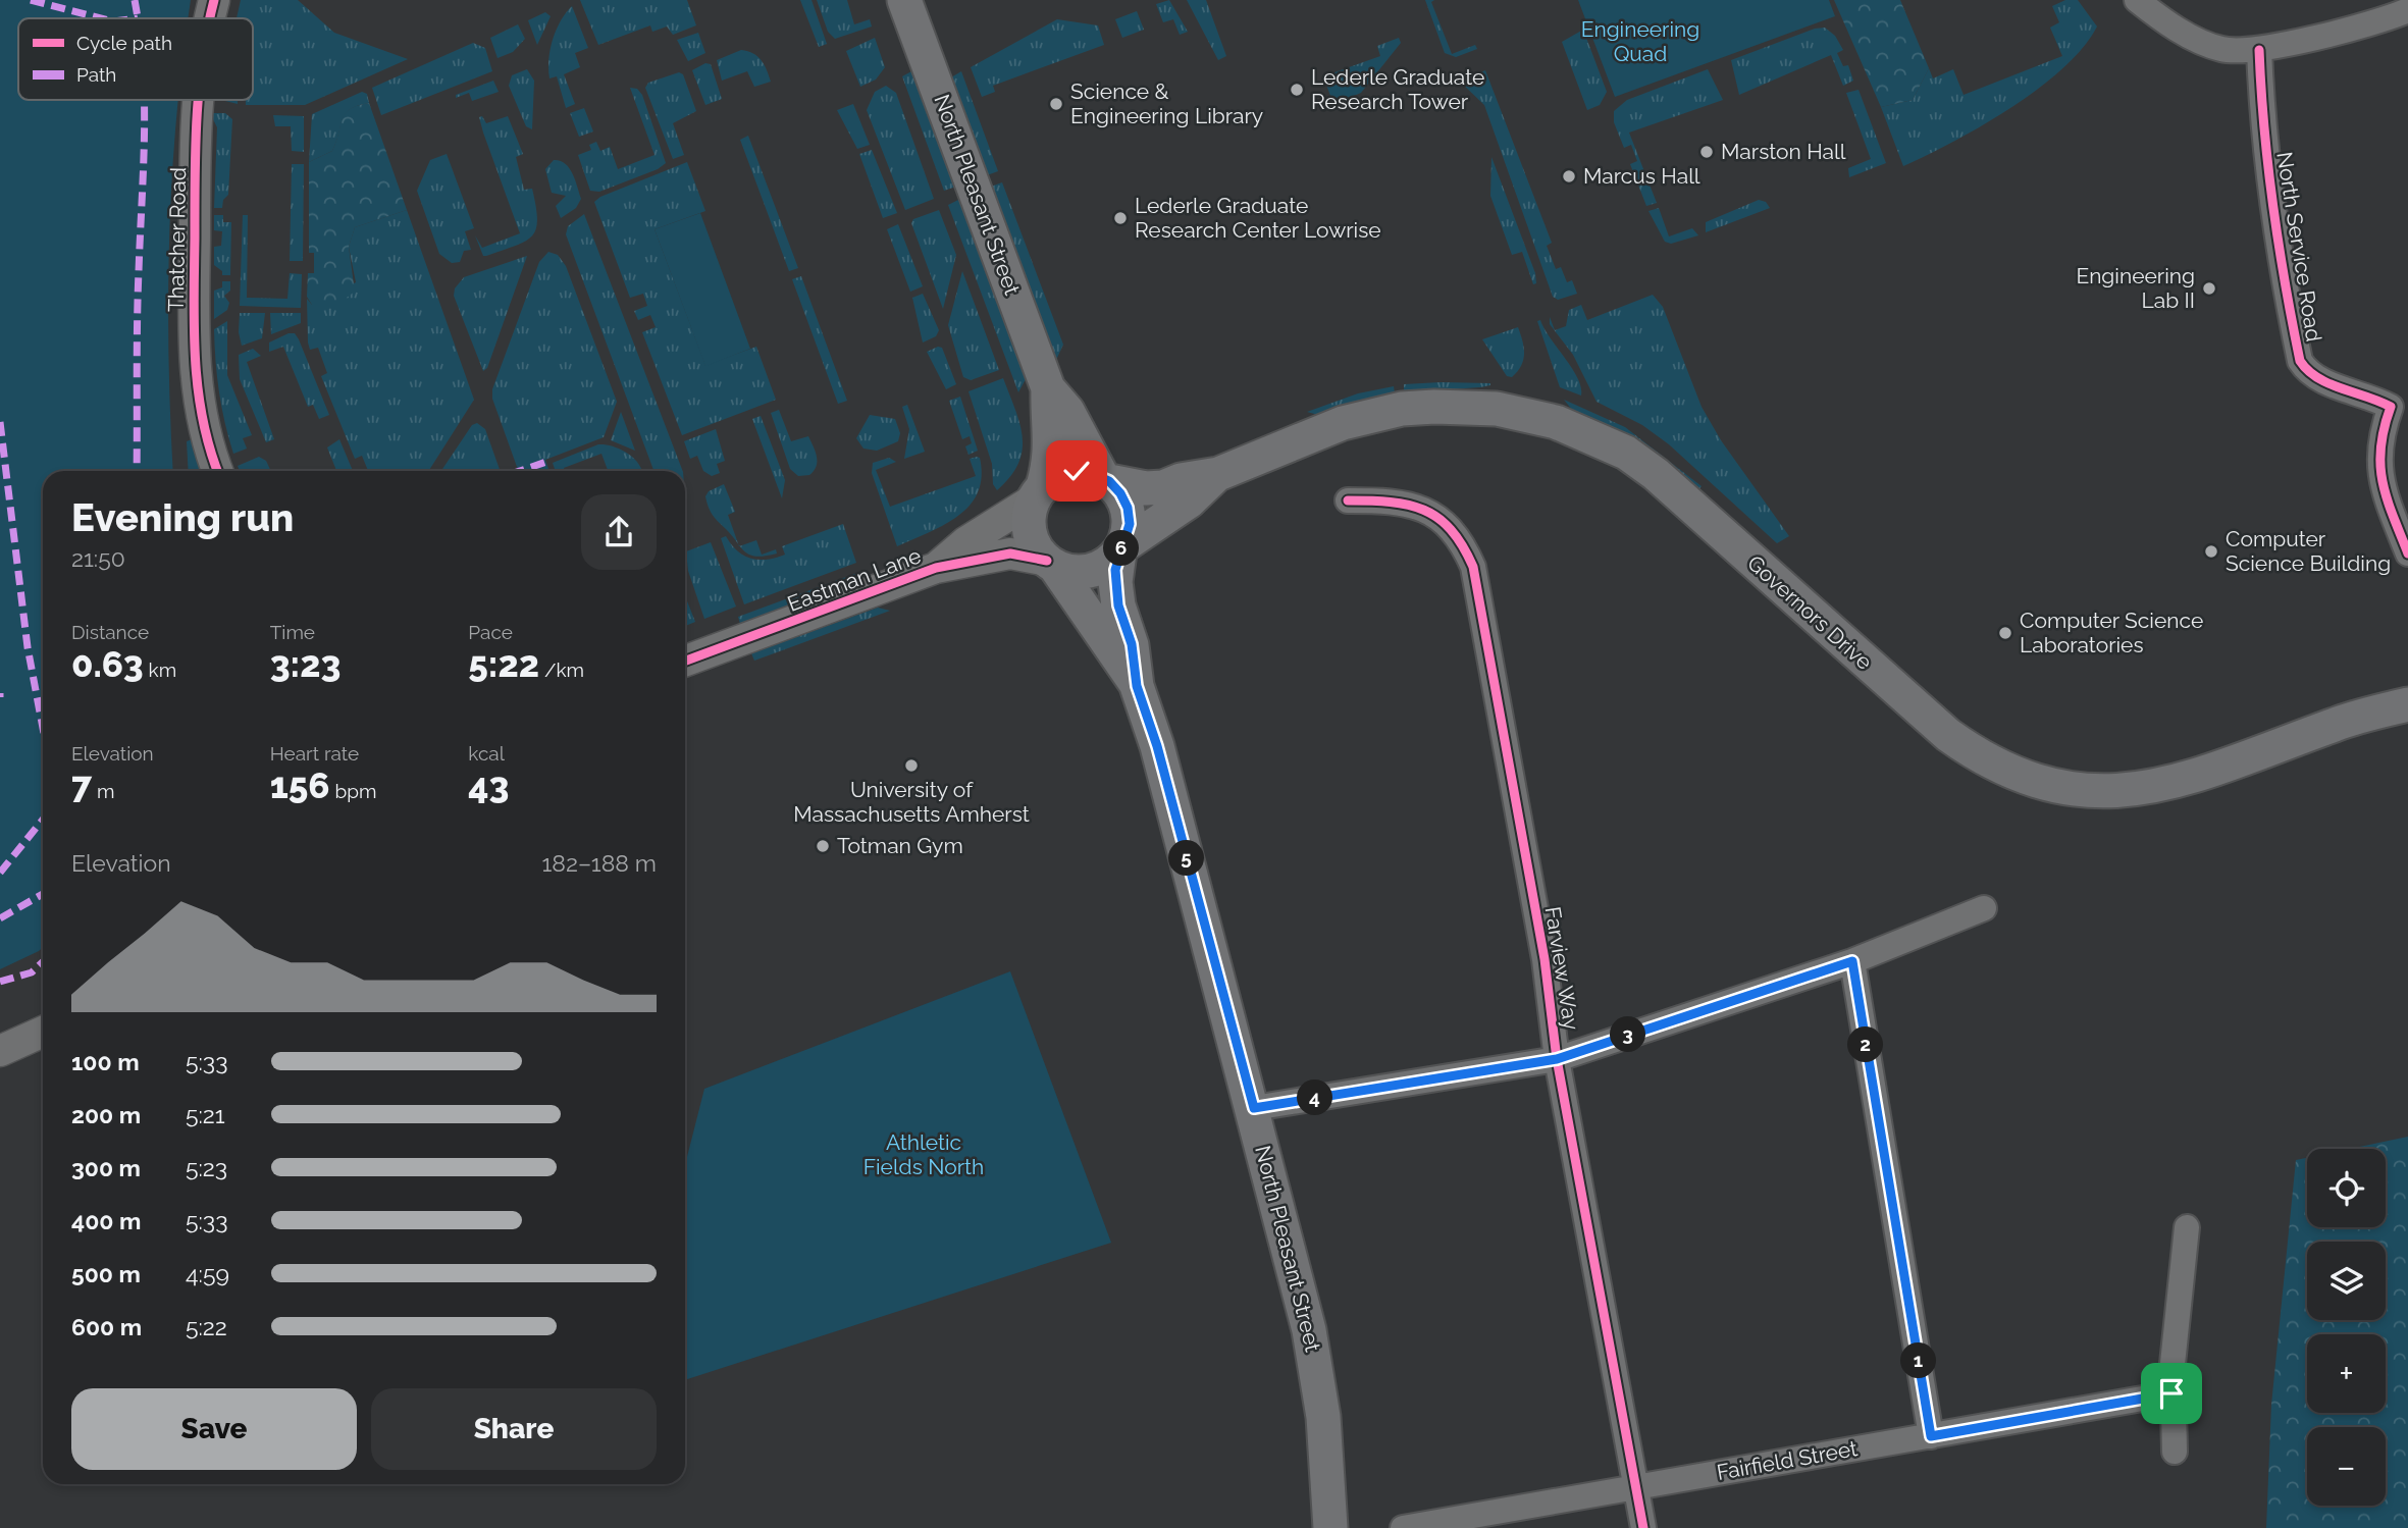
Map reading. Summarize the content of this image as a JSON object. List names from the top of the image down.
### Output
{
  "streets": {
    "main road": ["North Pleasant Street", "Governors Drive"],
    "street": [
      "Thatcher Road",
      "North Service Road",
      "Eastman Lane",
      "Farview Way",
      "Fairfield Street"
    ]
  },
  "crossings": [
    ["North Pleasant Street", "Eastman Lane"],
    ["North Pleasant Street", "Governors Drive"],
    ["Eastman Lane", "Governors Drive"],
    ["Farview Way", "Fairfield Street"]
  ],
  "parks": ["Engineering Quad", "Athletic Fields North"],
  "places": [
    "Lederle Graduate Research Tower",
    "Science & Engineering Library",
    "Marston Hall",
    "Marcus Hall",
    "Lederle Graduate Research Center Lowrise",
    "Engineering Lab II",
    "Computer Science Building",
    "Computer Science Laboratories",
    "University of Massachusetts Amherst",
    "Totman Gym"
  ],
  "legend": ["Cycle path", "Path"],
  "page": {
    "heading": ["Evening run", "21:50"],
    "pins": [
      "6",
      "5",
      "3",
      "2",
      "4",
      "1"
    ],
    "stats": [
      ["Distance", "0.63 km"],
      ["Time", "3:23"],
      ["Pace", "5:22 /km"],
      ["Elevation", "7 m"],
      ["Heart rate", "156 bpm"],
      ["kcal", "43"]
    ],
    "chart": ["Elevation", "182–188 m"],
    "list": [
      {
        "name": "100 m",
        "note": "5:33"
      },
      {
        "name": "200 m",
        "note": "5:21"
      },
      {
        "name": "300 m",
        "note": "5:23"
      },
      {
        "name": "400 m",
        "note": "5:33"
      },
      {
        "name": "500 m",
        "note": "4:59"
      },
      {
        "name": "600 m",
        "note": "5:22"
      }
    ],
    "map_buttons": ["+", "−"],
    "buttons": ["Save", "Share"]
  }
}
